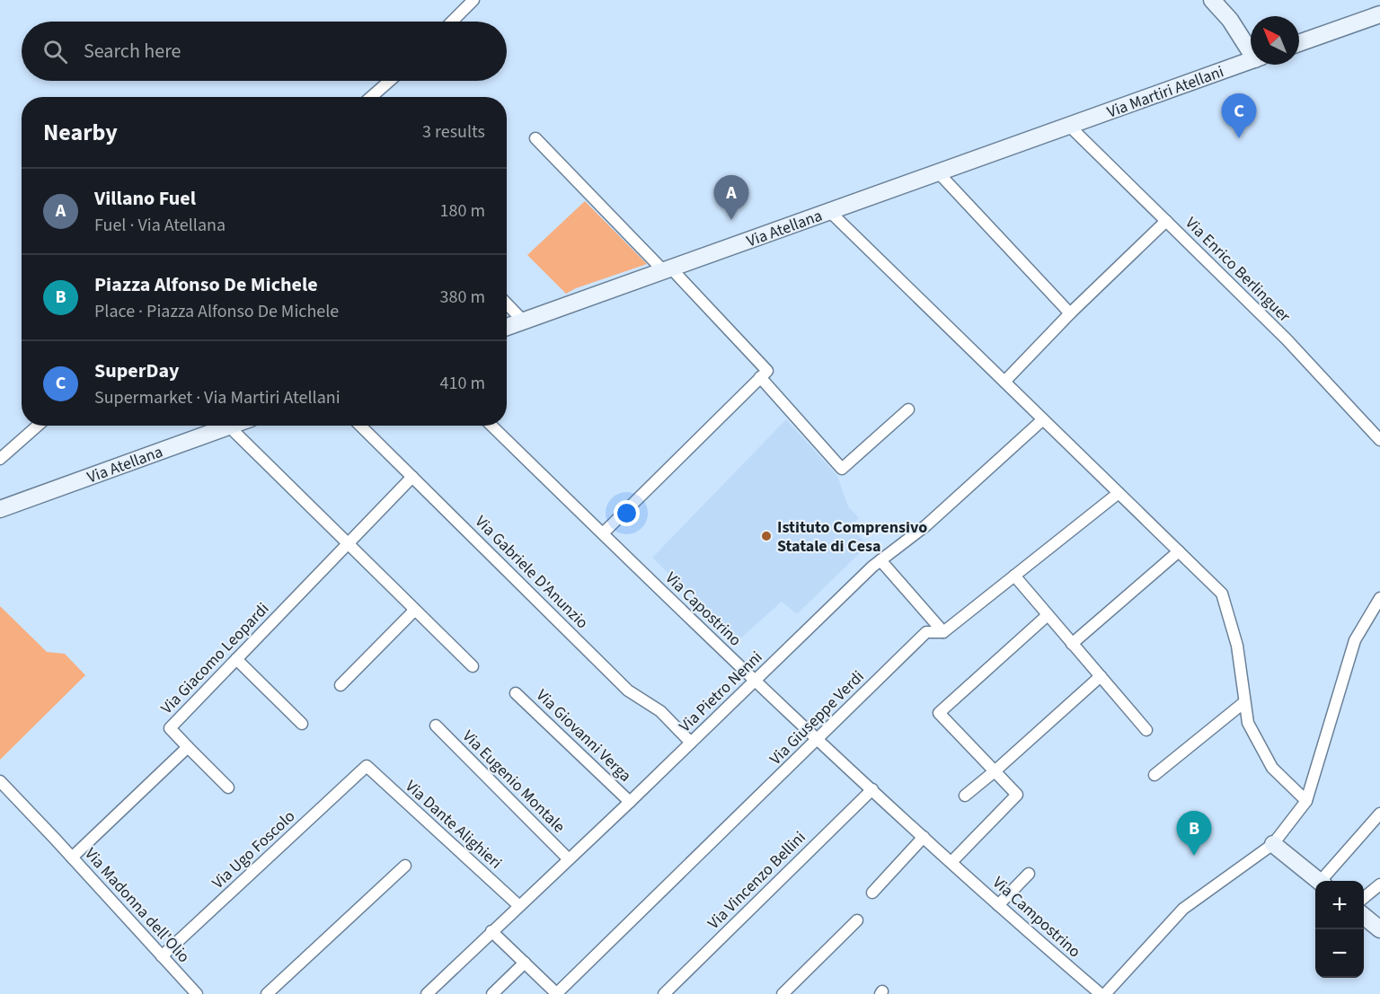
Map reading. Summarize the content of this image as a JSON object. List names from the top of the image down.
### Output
{
  "streets": {
    "main road": ["Via Martiri Atellani", "Via Atellana"],
    "street": [
      "Via Enrico Berlinguer",
      "Via Gabriele D'Anunzio",
      "Via Capostrino",
      "Via Giacomo Leopardi",
      "Via Pietro Nenni",
      "Via Giuseppe Verdi",
      "Via Giovanni Verga",
      "Via Eugenio Montale",
      "Via Dante Alighieri",
      "Via Ugo Foscolo",
      "Via Vincenzo Bellini",
      "Via Madonna dell'Olio",
      "Via Campostrino"
    ]
  },
  "crossings": [
    ["Via Martiri Atellani", "Via Atellana"],
    ["Via Martiri Atellani", "Via Enrico Berlinguer"],
    ["Via Atellana", "Via Enrico Berlinguer"],
    ["Via Gabriele D'Anunzio", "Via Giacomo Leopardi"],
    ["Via Gabriele D'Anunzio", "Via Pietro Nenni"],
    ["Via Capostrino", "Via Pietro Nenni"],
    ["Via Capostrino", "Via Giuseppe Verdi"],
    ["Via Capostrino", "Via Vincenzo Bellini"],
    ["Via Capostrino", "Via Campostrino"],
    ["Via Pietro Nenni", "Via Giovanni Verga"],
    ["Via Pietro Nenni", "Via Eugenio Montale"],
    ["Via Pietro Nenni", "Via Dante Alighieri"],
    ["Via Dante Alighieri", "Via Ugo Foscolo"],
    ["Via Ugo Foscolo", "Via Madonna dell'Olio"]
  ],
  "places": ["Istituto Comprensivo Statale di Cesa"],
  "north": "top left",
  "page": {
    "search": "Search here",
    "pins": ["C", "A", "B"],
    "heading": ["Nearby", "3 results"],
    "list": [
      {
        "mark": "A",
        "name": "Villano Fuel",
        "note": "Fuel · Via Atellana",
        "value": "180 m"
      },
      {
        "mark": "B",
        "name": "Piazza Alfonso De Michele",
        "note": "Place · Piazza Alfonso De Michele",
        "value": "380 m"
      },
      {
        "mark": "C",
        "name": "SuperDay",
        "note": "Supermarket · Via Martiri Atellani",
        "value": "410 m"
      }
    ],
    "map_buttons": ["+", "−"]
  }
}
